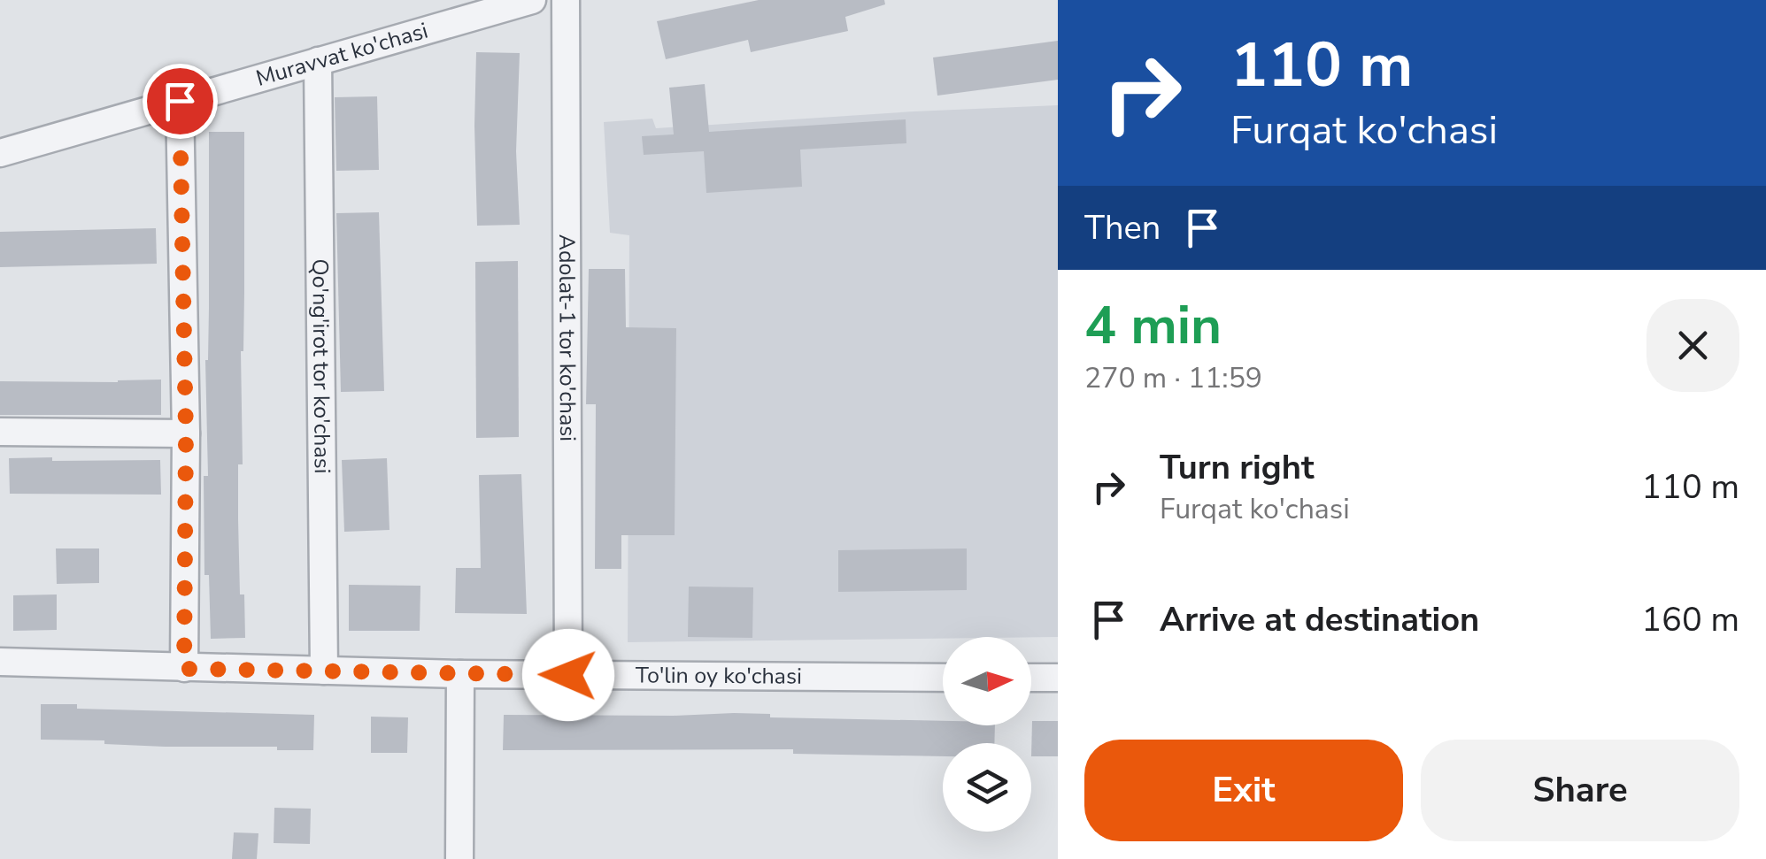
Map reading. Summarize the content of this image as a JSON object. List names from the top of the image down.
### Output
{
  "streets": {
    "street": [
      "Muravvat ko'chasi",
      "Adolat-1 tor ko'chasi",
      "Qo'ng'irot tor ko'chasi",
      "To'lin oy ko'chasi"
    ]
  },
  "crossings": [
    ["Muravvat ko'chasi", "Qo'ng'irot tor ko'chasi"],
    ["Adolat-1 tor ko'chasi", "To'lin oy ko'chasi"],
    ["Qo'ng'irot tor ko'chasi", "To'lin oy ko'chasi"]
  ],
  "north": "right",
  "page": {
    "turn": ["110 m", "Furqat ko'chasi"],
    "then": "Then",
    "heading": ["4 min", "270 m · 11:59"],
    "list": [
      {
        "name": "Turn right",
        "note": "Furqat ko'chasi",
        "value": "110 m"
      },
      {
        "name": "Arrive at destination",
        "value": "160 m"
      }
    ],
    "buttons": ["Exit", "Share"]
  }
}
